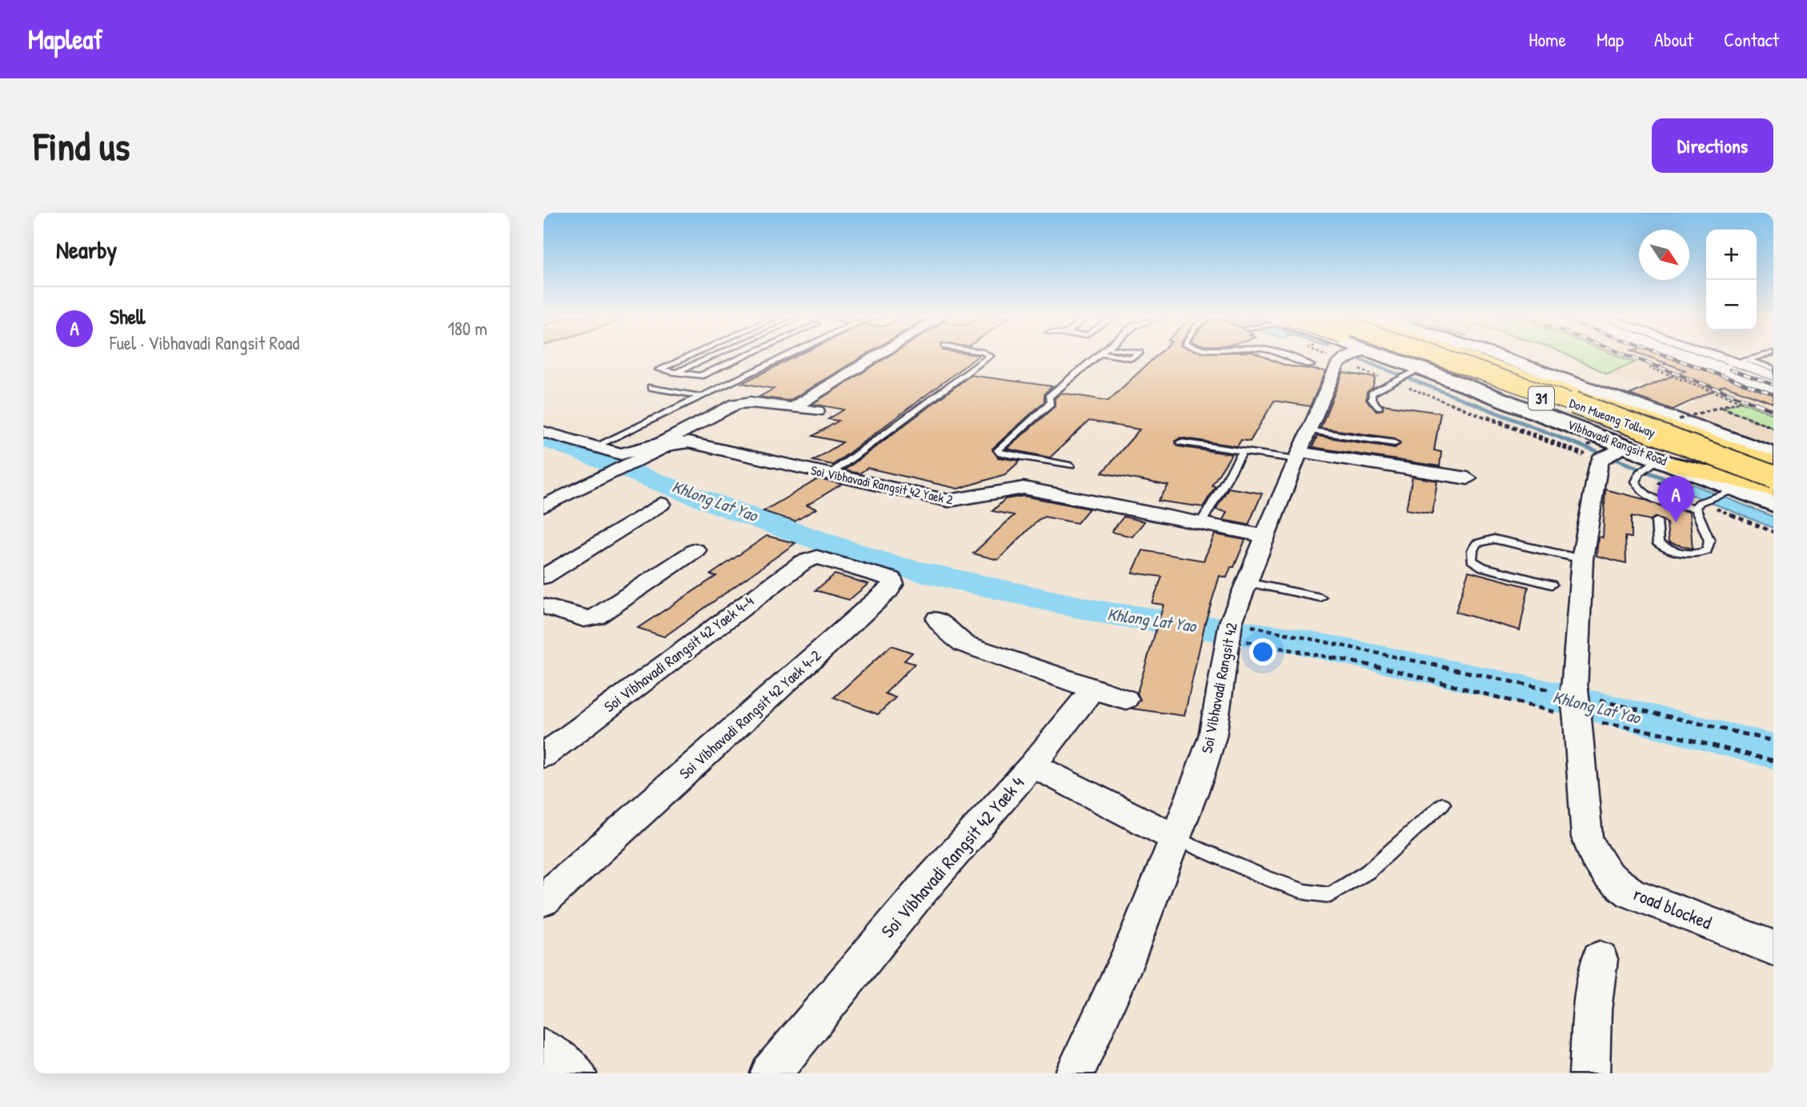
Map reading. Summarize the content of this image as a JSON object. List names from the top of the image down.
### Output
{
  "streets": {
    "highway": ["31", "Don Mueang Tollway", "Vibhavadi Rangsit Road"],
    "street": [
      "Soi Vibhavadi Rangsit 42 Yaek 2",
      "Soi Vibhavadi Rangsit 42 Yaek 4-4",
      "Soi Vibhavadi Rangsit 42",
      "Soi Vibhavadi Rangsit 42 Yaek 4-2",
      "Soi Vibhavadi Rangsit 42 Yaek 4",
      "road blocked"
    ]
  },
  "crossings": [
    ["31", "Don Mueang Tollway"],
    ["Don Mueang Tollway", "Vibhavadi Rangsit Road"],
    ["Don Mueang Tollway", "road blocked"],
    ["Vibhavadi Rangsit Road", "Soi Vibhavadi Rangsit 42"],
    ["Vibhavadi Rangsit Road", "road blocked"],
    ["Soi Vibhavadi Rangsit 42 Yaek 2", "Soi Vibhavadi Rangsit 42"],
    ["Soi Vibhavadi Rangsit 42 Yaek 4-4", "Soi Vibhavadi Rangsit 42 Yaek 4-2"],
    ["Soi Vibhavadi Rangsit 42", "Soi Vibhavadi Rangsit 42 Yaek 4"]
  ],
  "water": ["Khlong Lat Yao"],
  "north": "bottom right",
  "page": {
    "header": "Mapleaf",
    "nav": [
      "Home",
      "Map",
      "About",
      "Contact"
    ],
    "buttons": "Directions",
    "title": "Find us",
    "heading": "Nearby",
    "map_buttons": ["+", "−"],
    "list": [
      {
        "mark": "A",
        "name": "Shell",
        "note": "Fuel · Vibhavadi Rangsit Road",
        "value": "180 m"
      }
    ],
    "pins": "A"
  }
}
